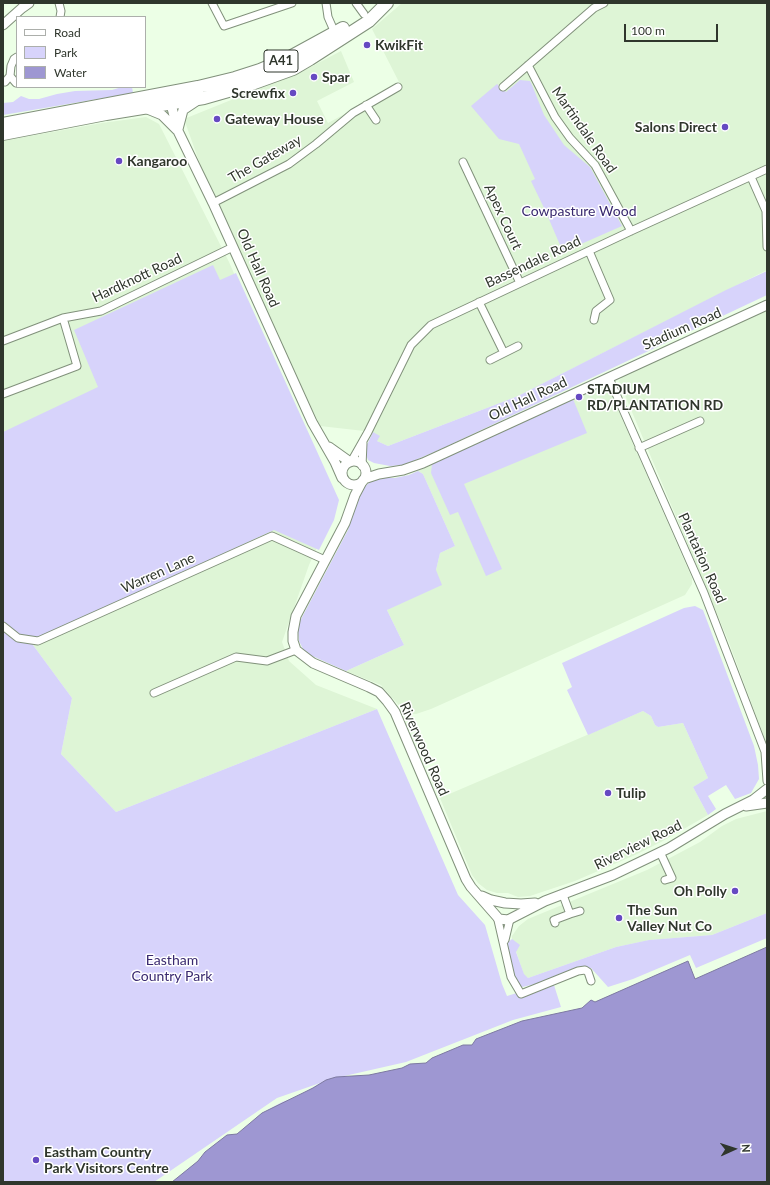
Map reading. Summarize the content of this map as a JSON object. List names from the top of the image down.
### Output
{
  "streets": {
    "highway": ["A41"],
    "street": [
      "Martindale Road",
      "The Gateway",
      "Apex Court",
      "Bassendale Road",
      "Old Hall Road",
      "Hardknott Road",
      "Stadium Road",
      "Plantation Road",
      "Warren Lane",
      "Riverwood Road",
      "Riverview Road"
    ]
  },
  "crossings": [
    ["A41", "Old Hall Road"],
    ["Martindale Road", "Bassendale Road"],
    ["The Gateway", "Old Hall Road"],
    ["Apex Court", "Bassendale Road"],
    ["Bassendale Road", "Old Hall Road"],
    ["Old Hall Road", "Hardknott Road"],
    ["Old Hall Road", "Stadium Road"],
    ["Old Hall Road", "Plantation Road"],
    ["Stadium Road", "Plantation Road"],
    ["Riverwood Road", "Riverview Road"]
  ],
  "parks": ["Cowpasture Wood", "Eastham Country Park"],
  "places": [
    "KwikFit",
    "Spar",
    "Screwfix",
    "Gateway House",
    "Salons Direct",
    "Kangaroo",
    "STADIUM RD/PLANTATION RD",
    "Tulip",
    "Oh Polly",
    "The Sun Valley Nut Co",
    "Eastham Country Park Visitors Centre"
  ],
  "legend": ["Road", "Park", "Water"],
  "scale_bar": "100 m",
  "north": "right"
}
